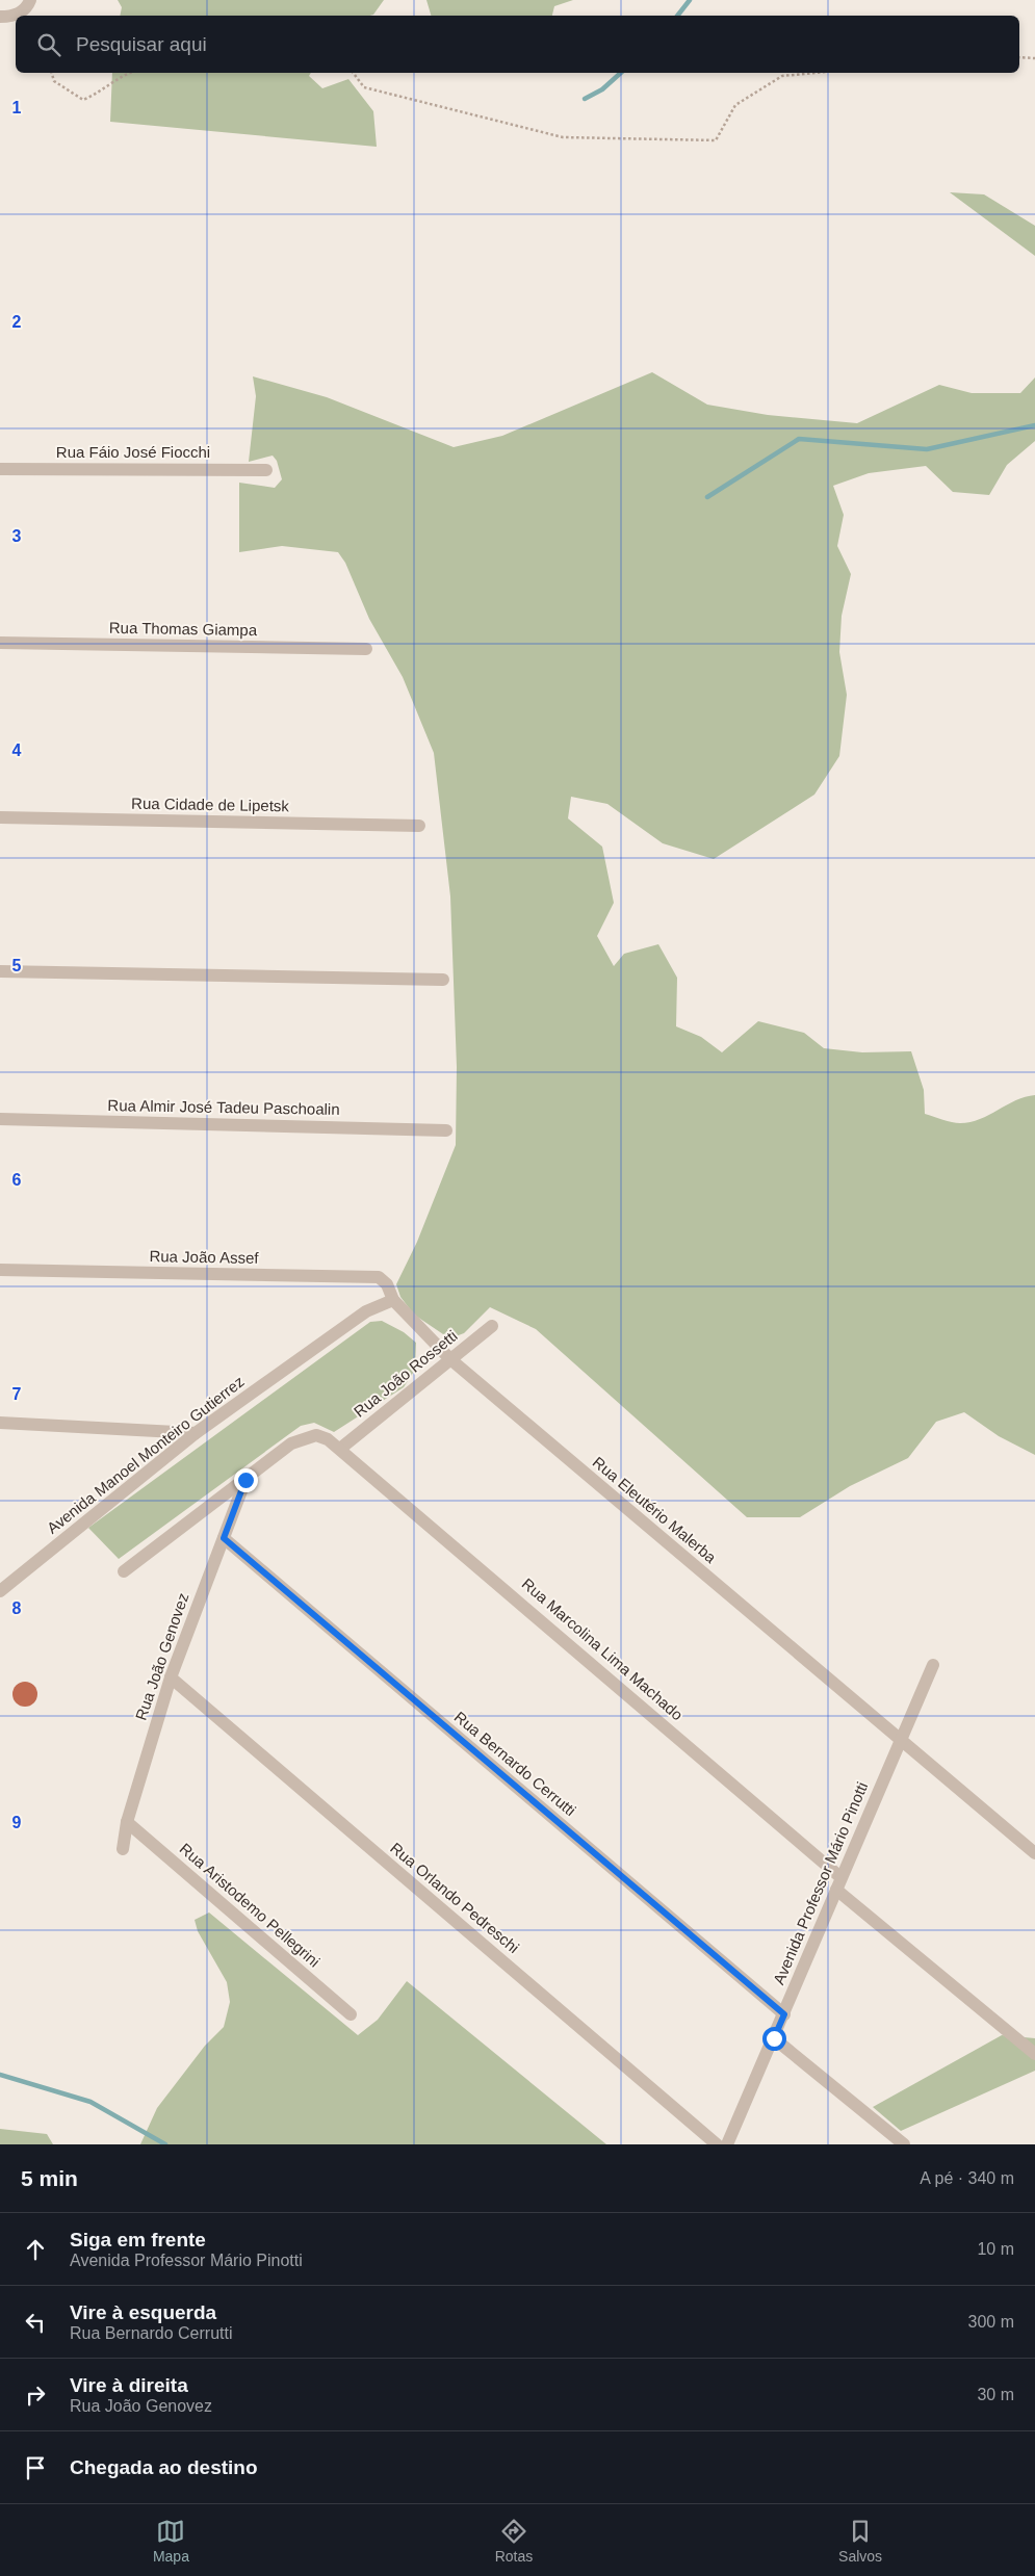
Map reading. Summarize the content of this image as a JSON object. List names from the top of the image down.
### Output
{
  "streets": {
    "street": [
      "Rua Fáio José Fiocchi",
      "Rua Thomas Giampa",
      "Rua Cidade de Lipetsk",
      "Rua Almir José Tadeu Paschoalin",
      "Rua João Assef",
      "Rua João Rossetti",
      "Avenida Manoel Monteiro Gutierrez",
      "Rua Eleutério Malerba",
      "Rua Marcolina Lima Machado",
      "Rua João Genovez",
      "Rua Bernardo Cerrutti",
      "Avenida Professor Mário Pinotti",
      "Rua Orlando Pedreschi",
      "Rua Aristodemo Pellegrini"
    ]
  },
  "crossings": [
    ["Rua João Assef", "Avenida Manoel Monteiro Gutierrez"],
    ["Rua João Assef", "Rua Eleutério Malerba"],
    ["Rua João Rossetti", "Rua Eleutério Malerba"],
    ["Rua João Rossetti", "Rua Marcolina Lima Machado"],
    ["Avenida Manoel Monteiro Gutierrez", "Rua Eleutério Malerba"],
    ["Rua Eleutério Malerba", "Avenida Professor Mário Pinotti"],
    ["Rua Marcolina Lima Machado", "Rua João Genovez"],
    ["Rua Marcolina Lima Machado", "Avenida Professor Mário Pinotti"],
    ["Rua João Genovez", "Rua Bernardo Cerrutti"],
    ["Rua João Genovez", "Rua Orlando Pedreschi"],
    ["Rua João Genovez", "Rua Aristodemo Pellegrini"],
    ["Rua Bernardo Cerrutti", "Avenida Professor Mário Pinotti"]
  ],
  "page": {
    "search": "Pesquisar aqui",
    "heading": ["5 min", "A pé · 340 m"],
    "list": [
      ["Siga em frente", "Avenida Professor Mário Pinotti", "10 m"],
      ["Vire à esquerda", "Rua Bernardo Cerrutti", "300 m"],
      ["Vire à direita", "Rua João Genovez", "30 m"],
      "Chegada ao destino"
    ],
    "nav": ["Mapa", "Rotas", "Salvos"]
  },
  "grid": {
    "rows": [
      "1",
      "2",
      "3",
      "4",
      "5",
      "6",
      "7",
      "8",
      "9"
    ]
  }
}
